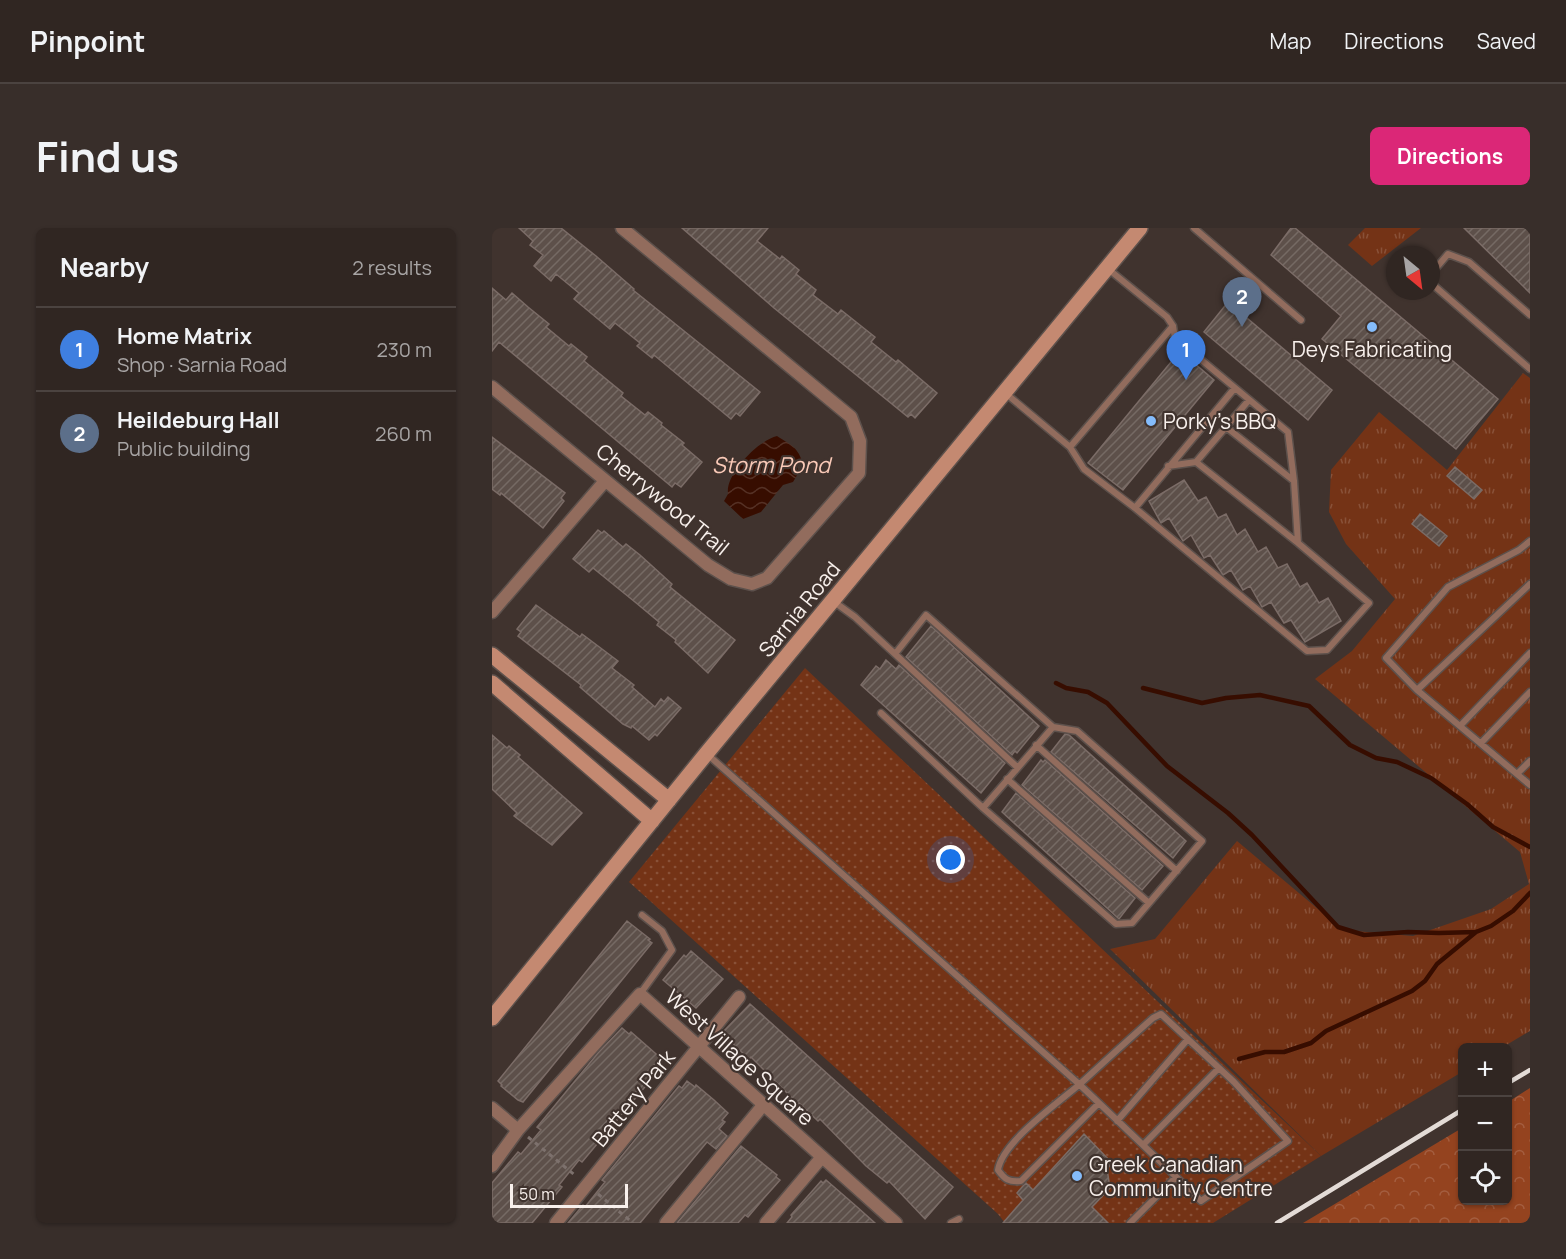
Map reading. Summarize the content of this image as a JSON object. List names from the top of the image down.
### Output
{
  "streets": {
    "main road": ["Sarnia Road"],
    "street": ["Cherrywood Trail", "West Village Square", "Battery Park"]
  },
  "crossings": [
    ["West Village Square", "Battery Park"]
  ],
  "water": ["Storm Pond"],
  "places": ["Deys Fabricating", "Porky's BBQ", "Greek Canadian Community Centre"],
  "scale_bar": "50 m",
  "north": "bottom right",
  "page": {
    "header": "Pinpoint",
    "nav": ["Map", "Directions", "Saved"],
    "title": "Find us",
    "buttons": "Directions",
    "heading": ["Nearby", "2 results"],
    "pins": ["2", "1"],
    "list": [
      {
        "mark": "1",
        "name": "Home Matrix",
        "note": "Shop · Sarnia Road",
        "value": "230 m"
      },
      {
        "mark": "2",
        "name": "Heildeburg Hall",
        "note": "Public building",
        "value": "260 m"
      }
    ],
    "map_buttons": ["+", "−"],
    "scale": "50 m"
  }
}
